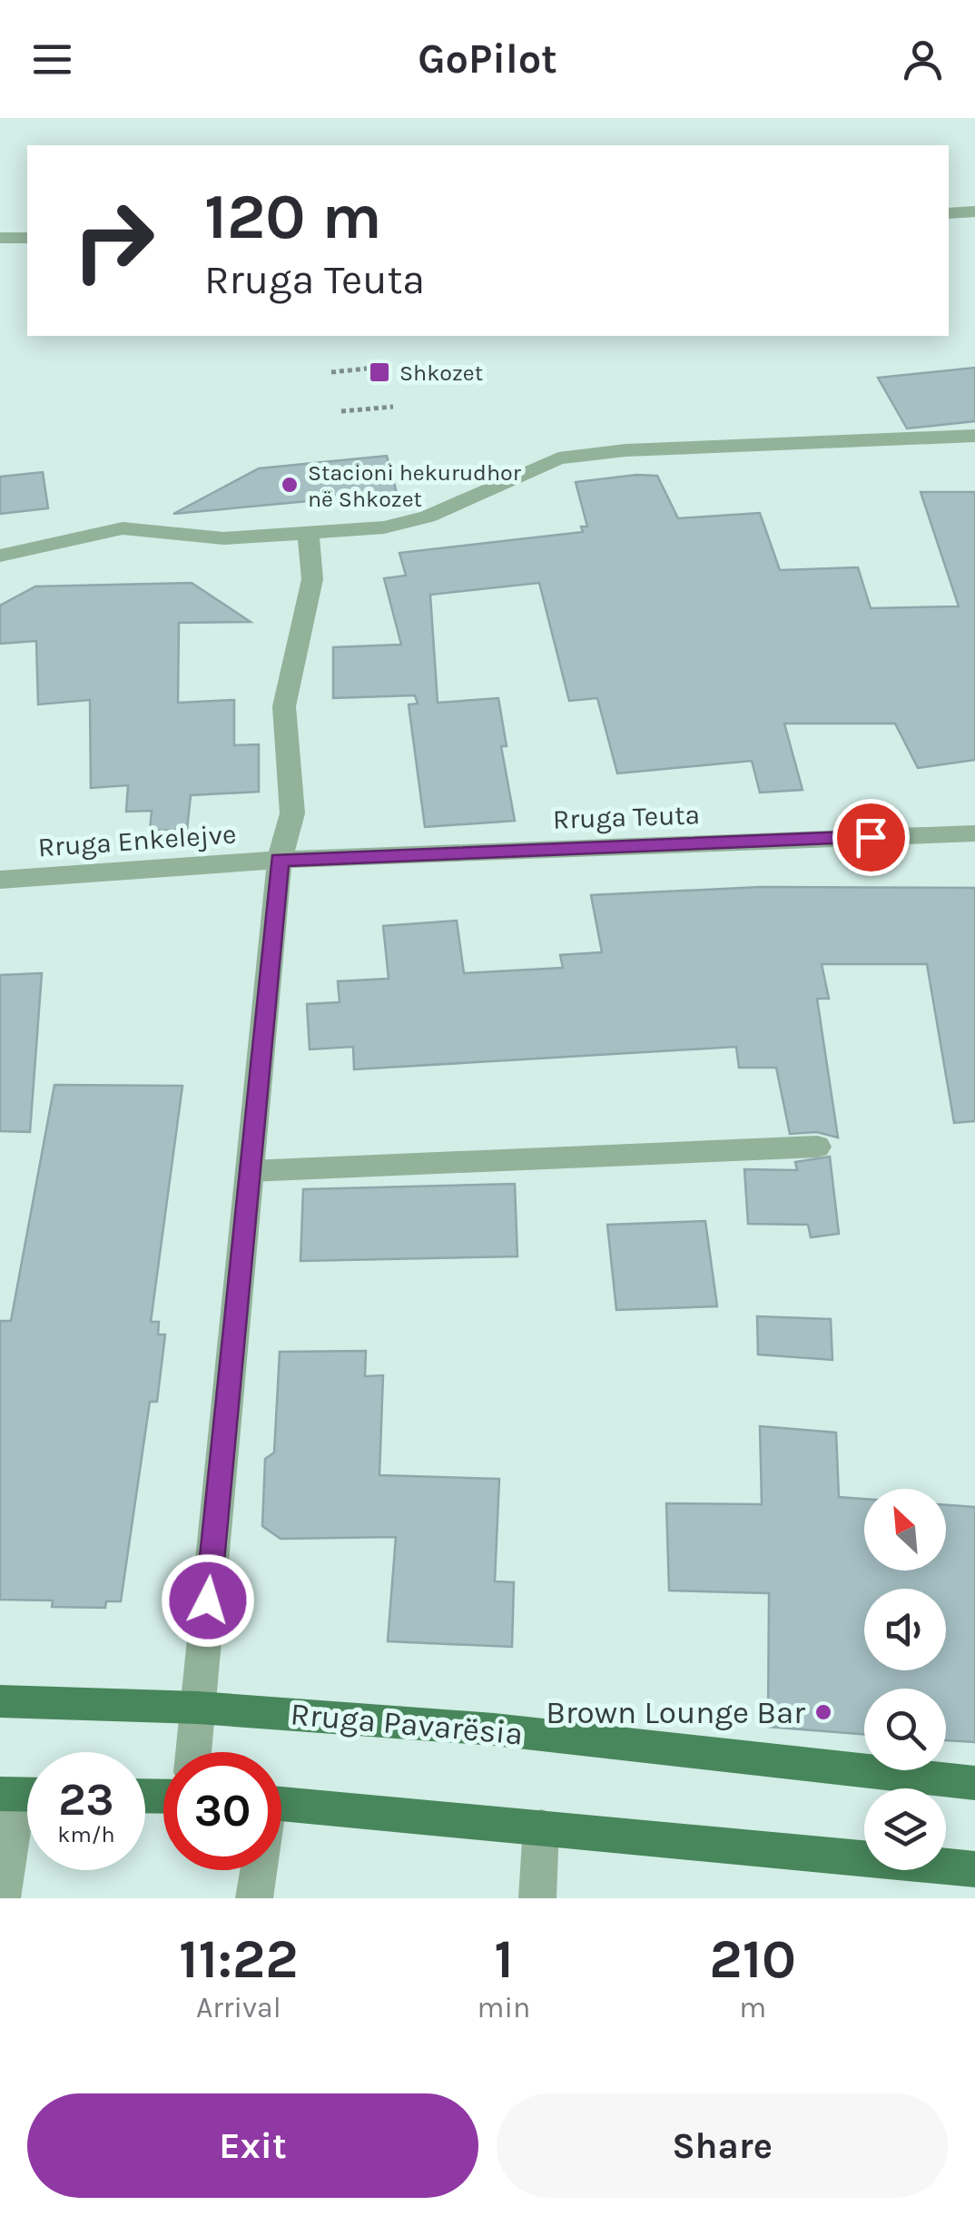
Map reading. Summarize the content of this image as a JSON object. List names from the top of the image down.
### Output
{
  "streets": {
    "main road": ["Rruga Pavarësia"],
    "street": ["Rruga Teuta", "Rruga Enkelejve"]
  },
  "crossings": [
    ["Rruga Teuta", "Rruga Enkelejve"]
  ],
  "places": {
    "transit": ["Shkozet"],
    "other": ["Stacioni hekurudhor në Shkozet", "Brown Lounge Bar"]
  },
  "north": "top left",
  "page": {
    "header": "GoPilot",
    "turn": ["120 m", "Rruga Teuta"],
    "speed": "23 km/h",
    "limit": "30",
    "eta": [
      "11:22",
      "Arrival",
      "1",
      "min",
      "210",
      "m"
    ],
    "buttons": ["Exit", "Share"]
  }
}
